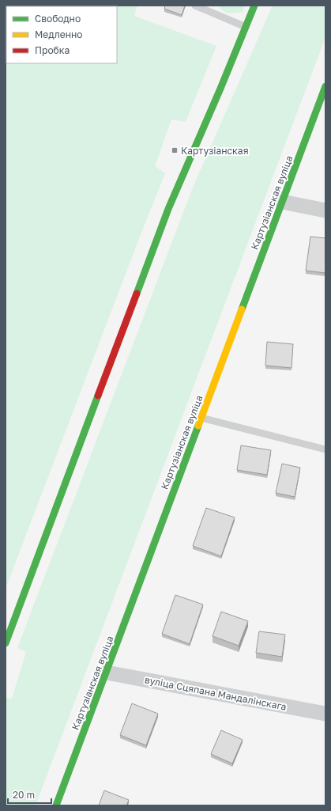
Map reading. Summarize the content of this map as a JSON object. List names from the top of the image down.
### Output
{
  "streets": {
    "street": ["Картузіанская вуліца", "вуліца Сцяпана Мандалінскага"]
  },
  "crossings": [
    ["Картузіанская вуліца", "вуліца Сцяпана Мандалінскага"]
  ],
  "places": {
    "transit": ["Картузіанская"]
  },
  "legend": ["Свободно", "Медленно", "Пробка"],
  "scale_bar": "20 m"
}
